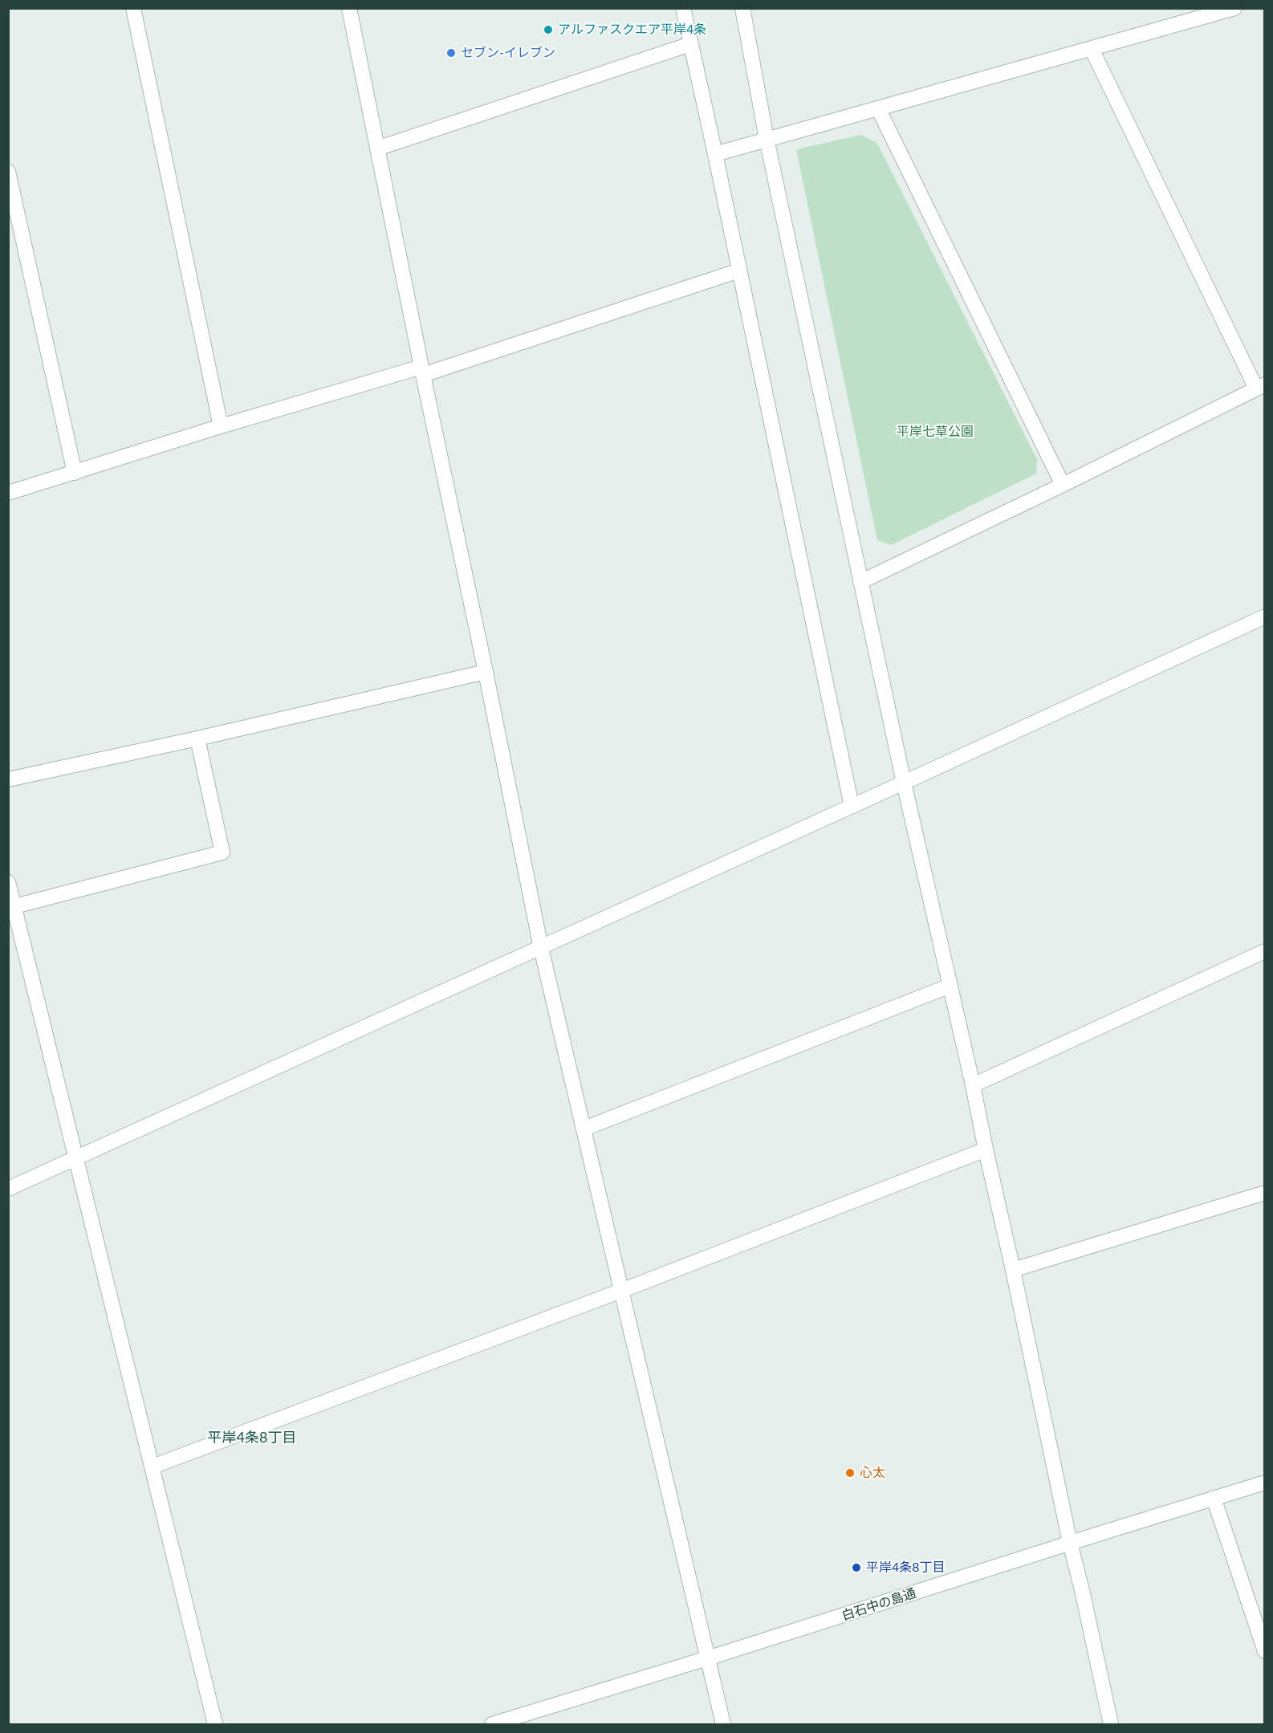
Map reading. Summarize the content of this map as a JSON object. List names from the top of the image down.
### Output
{
  "streets": {
    "street": ["白石中の島通"]
  },
  "districts": ["平岸4条8丁目"],
  "parks": ["平岸七草公園"],
  "places": [
    "アルファスクエア平岸4条",
    "セブン-イレブン",
    "心太",
    "平岸4条8丁目"
  ]
}
